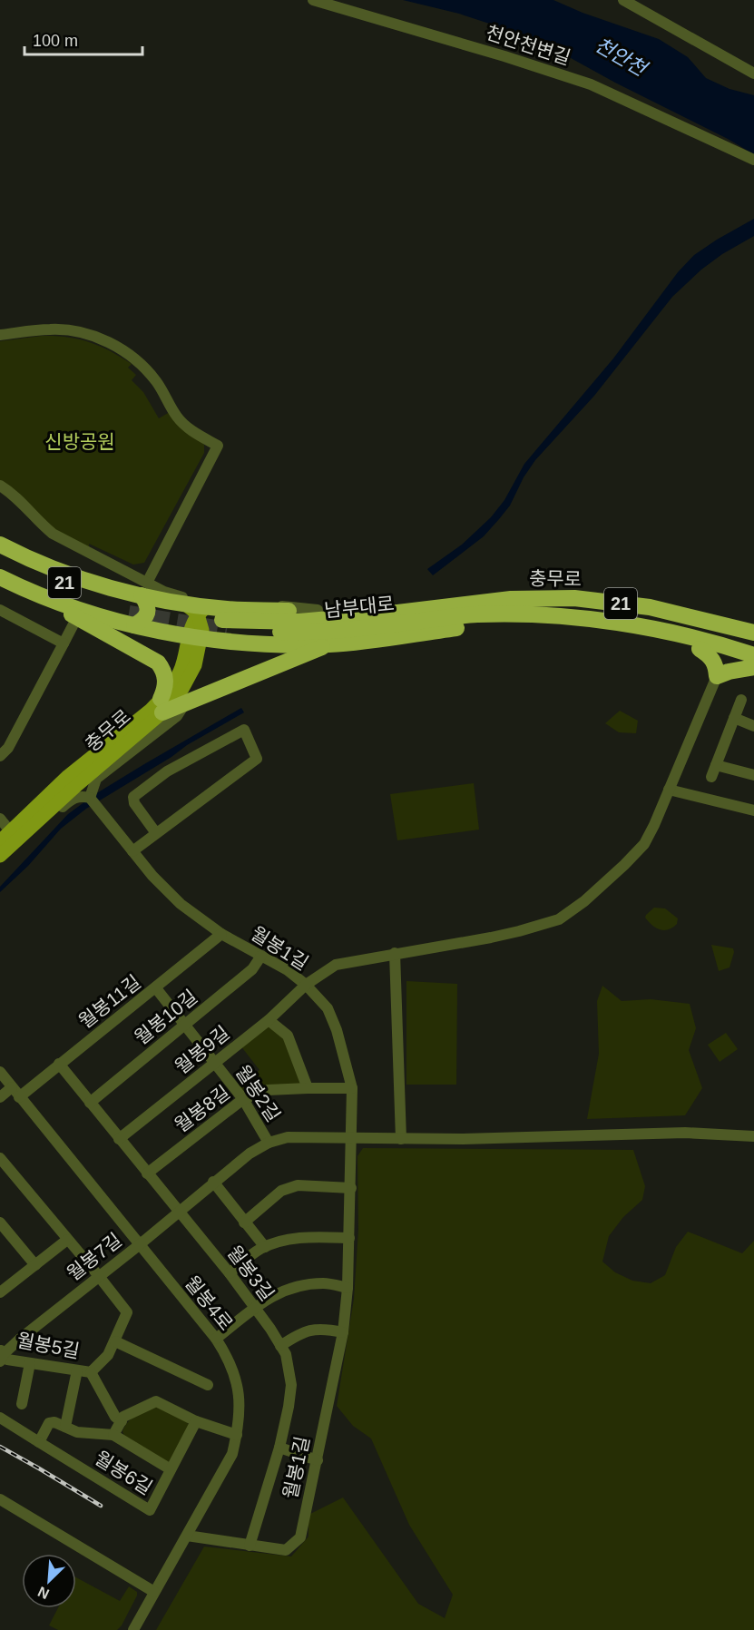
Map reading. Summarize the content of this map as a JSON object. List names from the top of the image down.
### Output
{
  "streets": {
    "highway": ["충무로", "21", "남부대로"],
    "street": [
      "천안천변길",
      "월봉1길",
      "월봉11길",
      "월봉10길",
      "월봉9길",
      "월봉2길",
      "월봉8길",
      "월봉7길",
      "월봉3길",
      "월봉4로",
      "월봉5길",
      "월봉6길"
    ]
  },
  "crossings": [
    ["충무로", "남부대로"],
    ["월봉1길", "월봉11길"],
    ["월봉1길", "월봉10길"],
    ["월봉1길", "월봉9길"],
    ["월봉1길", "월봉8길"],
    ["월봉1길", "월봉7길"],
    ["월봉1길", "월봉3길"],
    ["월봉1길", "월봉4로"],
    ["월봉11길", "월봉2길"],
    ["월봉11길", "월봉3길"],
    ["월봉11길", "월봉4로"],
    ["월봉10길", "월봉2길"],
    ["월봉10길", "월봉3길"],
    ["월봉9길", "월봉2길"],
    ["월봉9길", "월봉3길"],
    ["월봉2길", "월봉8길"],
    ["월봉2길", "월봉7길"],
    ["월봉8길", "월봉3길"],
    ["월봉7길", "월봉3길"],
    ["월봉7길", "월봉4로"],
    ["월봉7길", "월봉5길"],
    ["월봉4로", "월봉6길"]
  ],
  "water": ["천안천"],
  "parks": ["신방공원"],
  "scale_bar": "100 m",
  "north": "bottom left"
}
